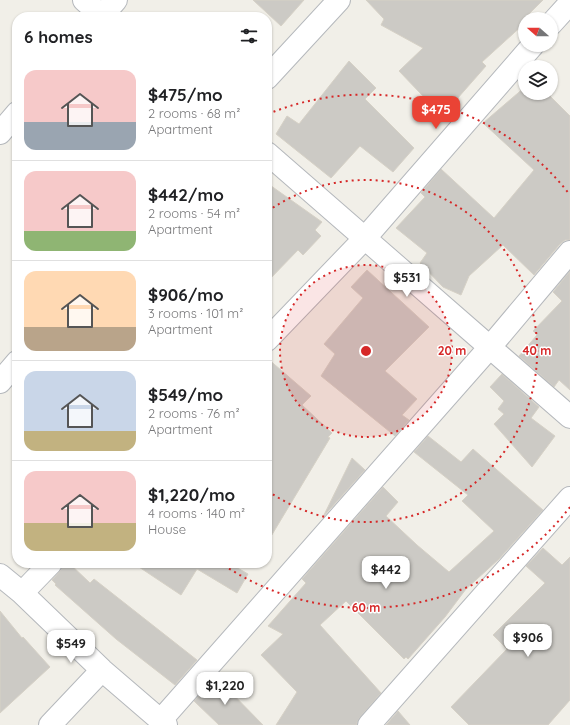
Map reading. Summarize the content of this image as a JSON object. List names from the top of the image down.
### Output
{
  "north": "left",
  "page": {
    "heading": "6 homes",
    "list": [
      {
        "name": "$475/mo",
        "note": "2 rooms · 68 m² · Apartment"
      },
      {
        "name": "$442/mo",
        "note": "2 rooms · 54 m² · Apartment"
      },
      {
        "name": "$906/mo",
        "note": "3 rooms · 101 m² · Apartment"
      },
      {
        "name": "$549/mo",
        "note": "2 rooms · 76 m² · Apartment"
      },
      {
        "name": "$1,220/mo",
        "note": "4 rooms · 140 m² · House"
      }
    ],
    "price": [
      "$475",
      "$531",
      "$442",
      "$906",
      "$549",
      "$1,220"
    ]
  },
  "rings": ["20 m", "40 m", "60 m"]
}
